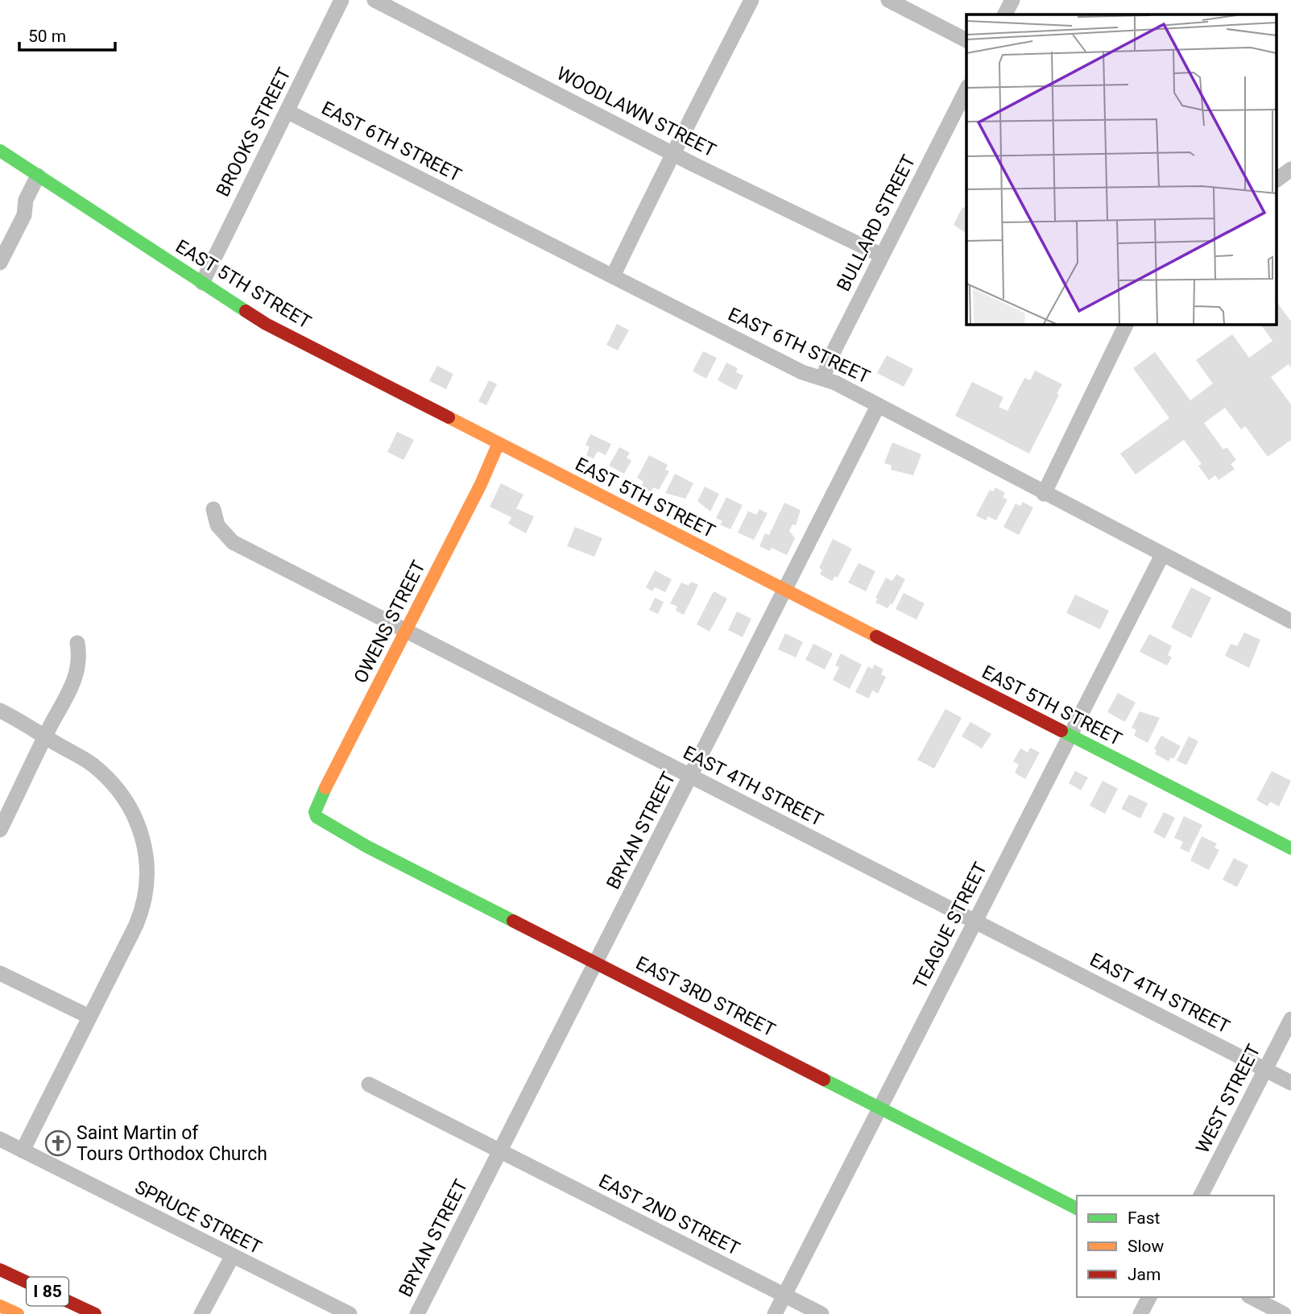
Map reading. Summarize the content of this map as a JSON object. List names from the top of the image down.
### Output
{
  "streets": {
    "main road": [
      "EAST 5TH STREET",
      "OWENS STREET",
      "EAST 3RD STREET",
      "I 85"
    ],
    "street": [
      "WOODLAWN STREET",
      "BROOKS STREET",
      "EAST 6TH STREET",
      "BULLARD STREET",
      "EAST 4TH STREET",
      "BRYAN STREET",
      "TEAGUE STREET",
      "WEST STREET",
      "EAST 2ND STREET",
      "SPRUCE STREET"
    ]
  },
  "crossings": [
    ["WOODLAWN STREET", "BULLARD STREET"],
    ["BROOKS STREET", "EAST 6TH STREET"],
    ["BROOKS STREET", "EAST 5TH STREET"],
    ["EAST 6TH STREET", "BULLARD STREET"],
    ["EAST 6TH STREET", "BRYAN STREET"],
    ["EAST 6TH STREET", "TEAGUE STREET"],
    ["EAST 5TH STREET", "OWENS STREET"],
    ["EAST 5TH STREET", "BRYAN STREET"],
    ["EAST 5TH STREET", "TEAGUE STREET"],
    ["OWENS STREET", "EAST 4TH STREET"],
    ["OWENS STREET", "EAST 3RD STREET"],
    ["EAST 4TH STREET", "BRYAN STREET"],
    ["EAST 4TH STREET", "TEAGUE STREET"],
    ["EAST 4TH STREET", "WEST STREET"],
    ["BRYAN STREET", "EAST 3RD STREET"],
    ["BRYAN STREET", "EAST 2ND STREET"],
    ["TEAGUE STREET", "EAST 3RD STREET"],
    ["TEAGUE STREET", "EAST 2ND STREET"]
  ],
  "places": {
    "church": ["Saint Martin of Tours Orthodox Church"]
  },
  "legend": ["Fast", "Slow", "Jam"],
  "scale_bar": "50 m"
}
